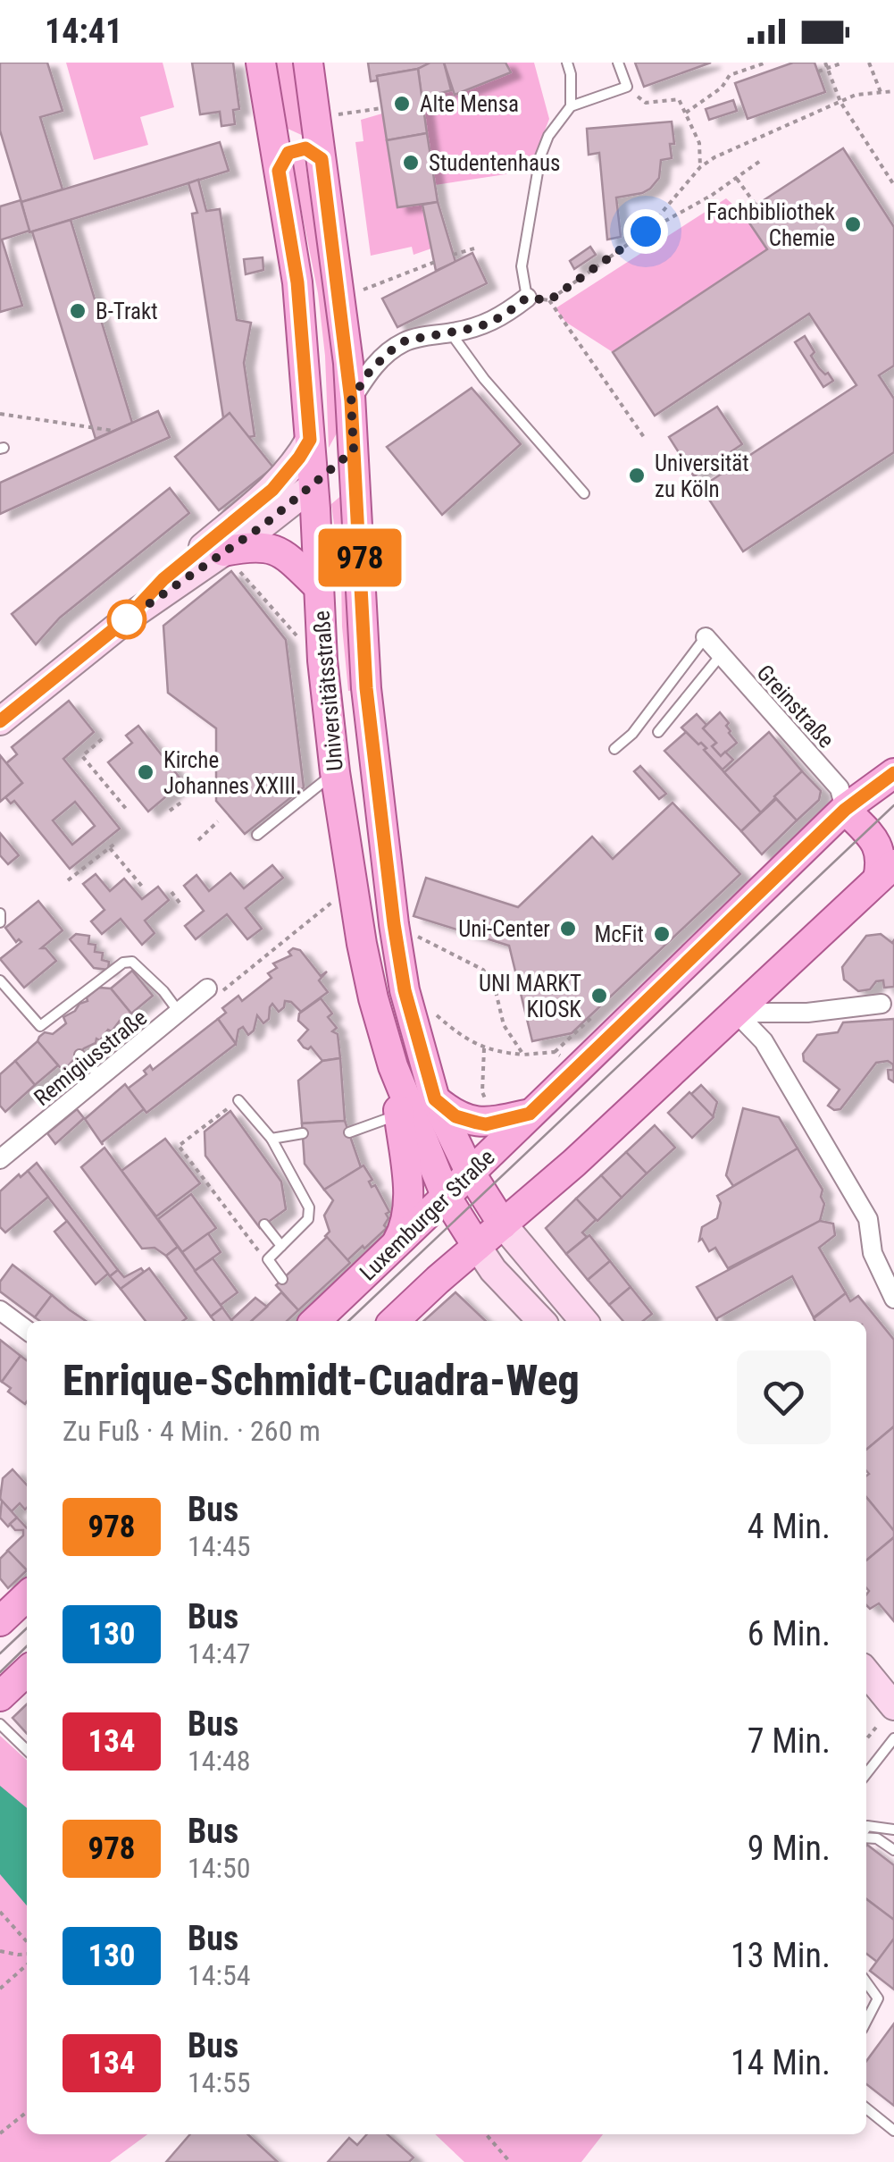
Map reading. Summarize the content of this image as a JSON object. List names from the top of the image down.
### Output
{
  "streets": {
    "main road": ["Universitätsstraße", "Luxemburger Straße"],
    "street": ["Greinstraße", "Remigiusstraße"]
  },
  "crossings": [
    ["Universitätsstraße", "Luxemburger Straße"],
    ["Greinstraße", "Luxemburger Straße"]
  ],
  "places": [
    "Alte Mensa",
    "Studentenhaus",
    "Fachbibliothek Chemie",
    "B-Trakt",
    "Universität zu Köln",
    "Kirche Johannes XXIII.",
    "Uni-Center",
    "McFit",
    "UNI MARKT KIOSK"
  ],
  "lines": ["bus line 978"],
  "page": {
    "status": "14:41",
    "on_map": "978",
    "heading": ["Enrique-Schmidt-Cuadra-Weg", "Zu Fuß · 4 Min. · 260 m"],
    "list": [
      {
        "mark": "978",
        "name": "Bus",
        "note": "14:45",
        "value": "4 Min."
      },
      {
        "mark": "130",
        "name": "Bus",
        "note": "14:47",
        "value": "6 Min."
      },
      {
        "mark": "134",
        "name": "Bus",
        "note": "14:48",
        "value": "7 Min."
      },
      {
        "mark": "978",
        "name": "Bus",
        "note": "14:50",
        "value": "9 Min."
      },
      {
        "mark": "130",
        "name": "Bus",
        "note": "14:54",
        "value": "13 Min."
      },
      {
        "mark": "134",
        "name": "Bus",
        "note": "14:55",
        "value": "14 Min."
      }
    ]
  }
}
